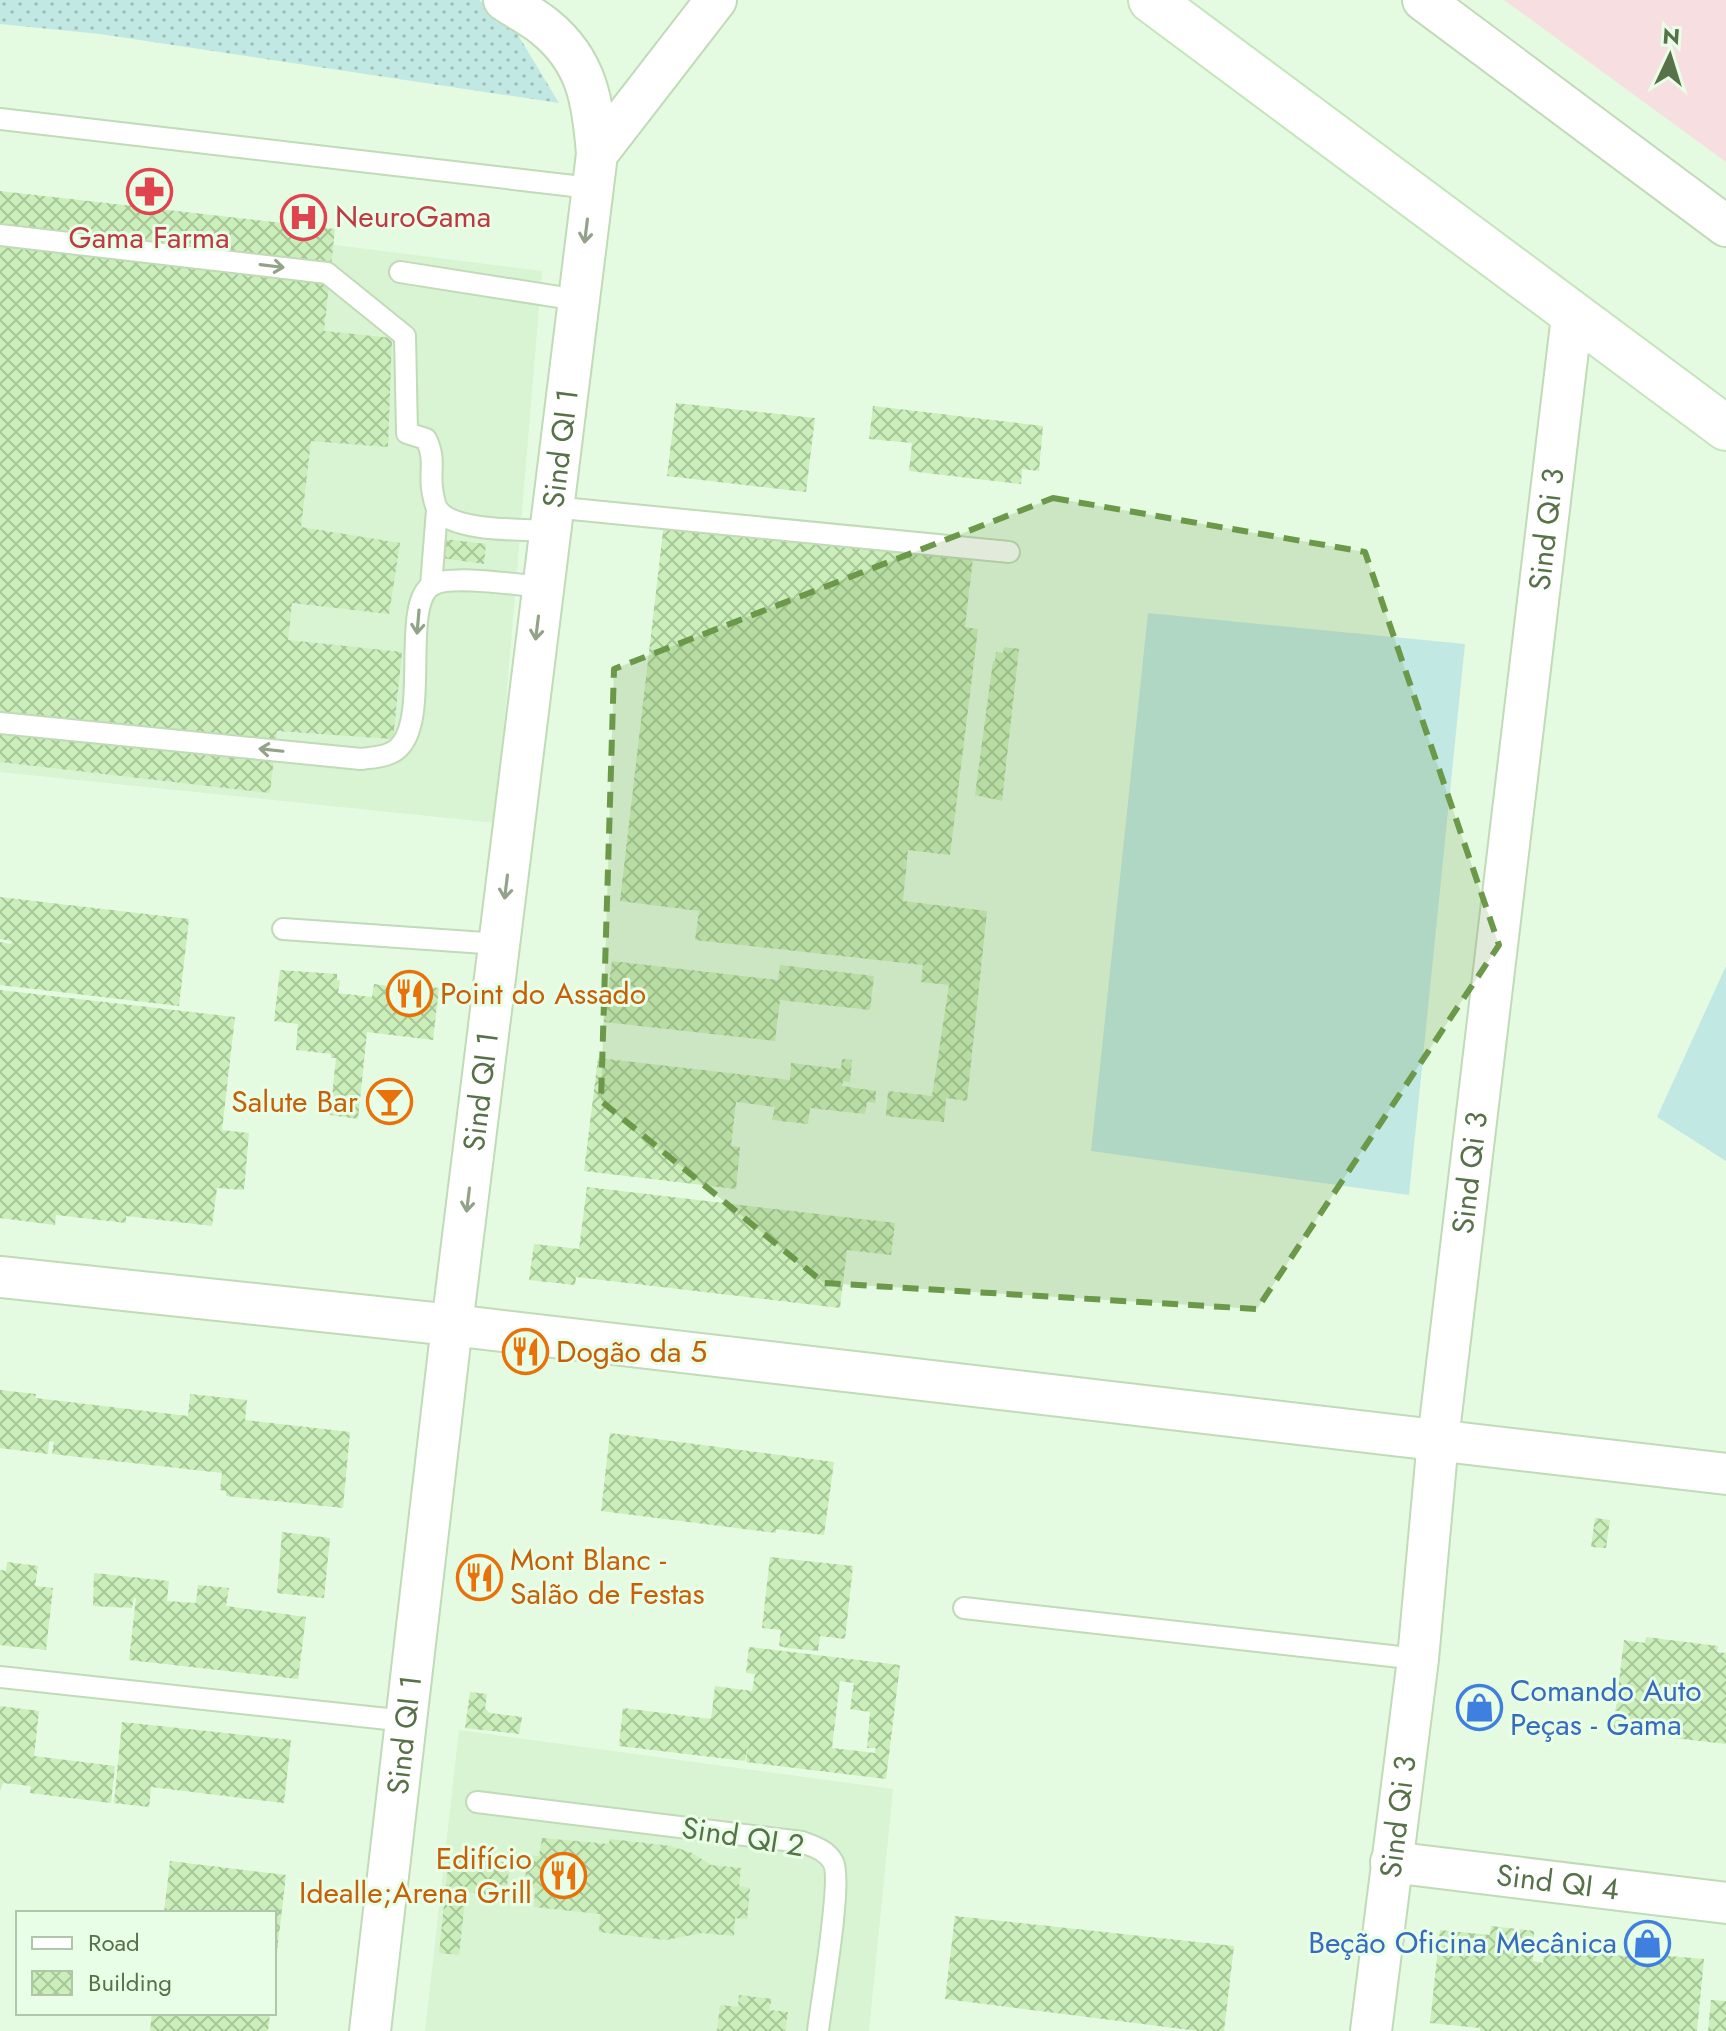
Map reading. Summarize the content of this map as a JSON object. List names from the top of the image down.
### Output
{
  "streets": {
    "street": ["Sind QI 1", "Sind Qi 3", "Sind QI 4"],
    "lane": ["Sind QI 2"]
  },
  "crossings": [
    ["Sind Qi 3", "Sind QI 4"]
  ],
  "one_way": ["Sind QI 1"],
  "places": {
    "pharmacy": ["Gama Farma"],
    "hospital": ["NeuroGama"],
    "restaurant": [
      "Point do Assado",
      "Dogão da 5",
      "Mont Blanc - Salão de Festas",
      "Edifício Idealle;Arena Grill"
    ],
    "bar": ["Salute Bar"],
    "shop": ["Comando Auto Peças - Gama", "Beção Oficina Mecânica"]
  },
  "legend": ["Road", "Building"],
  "north": "top"
}
